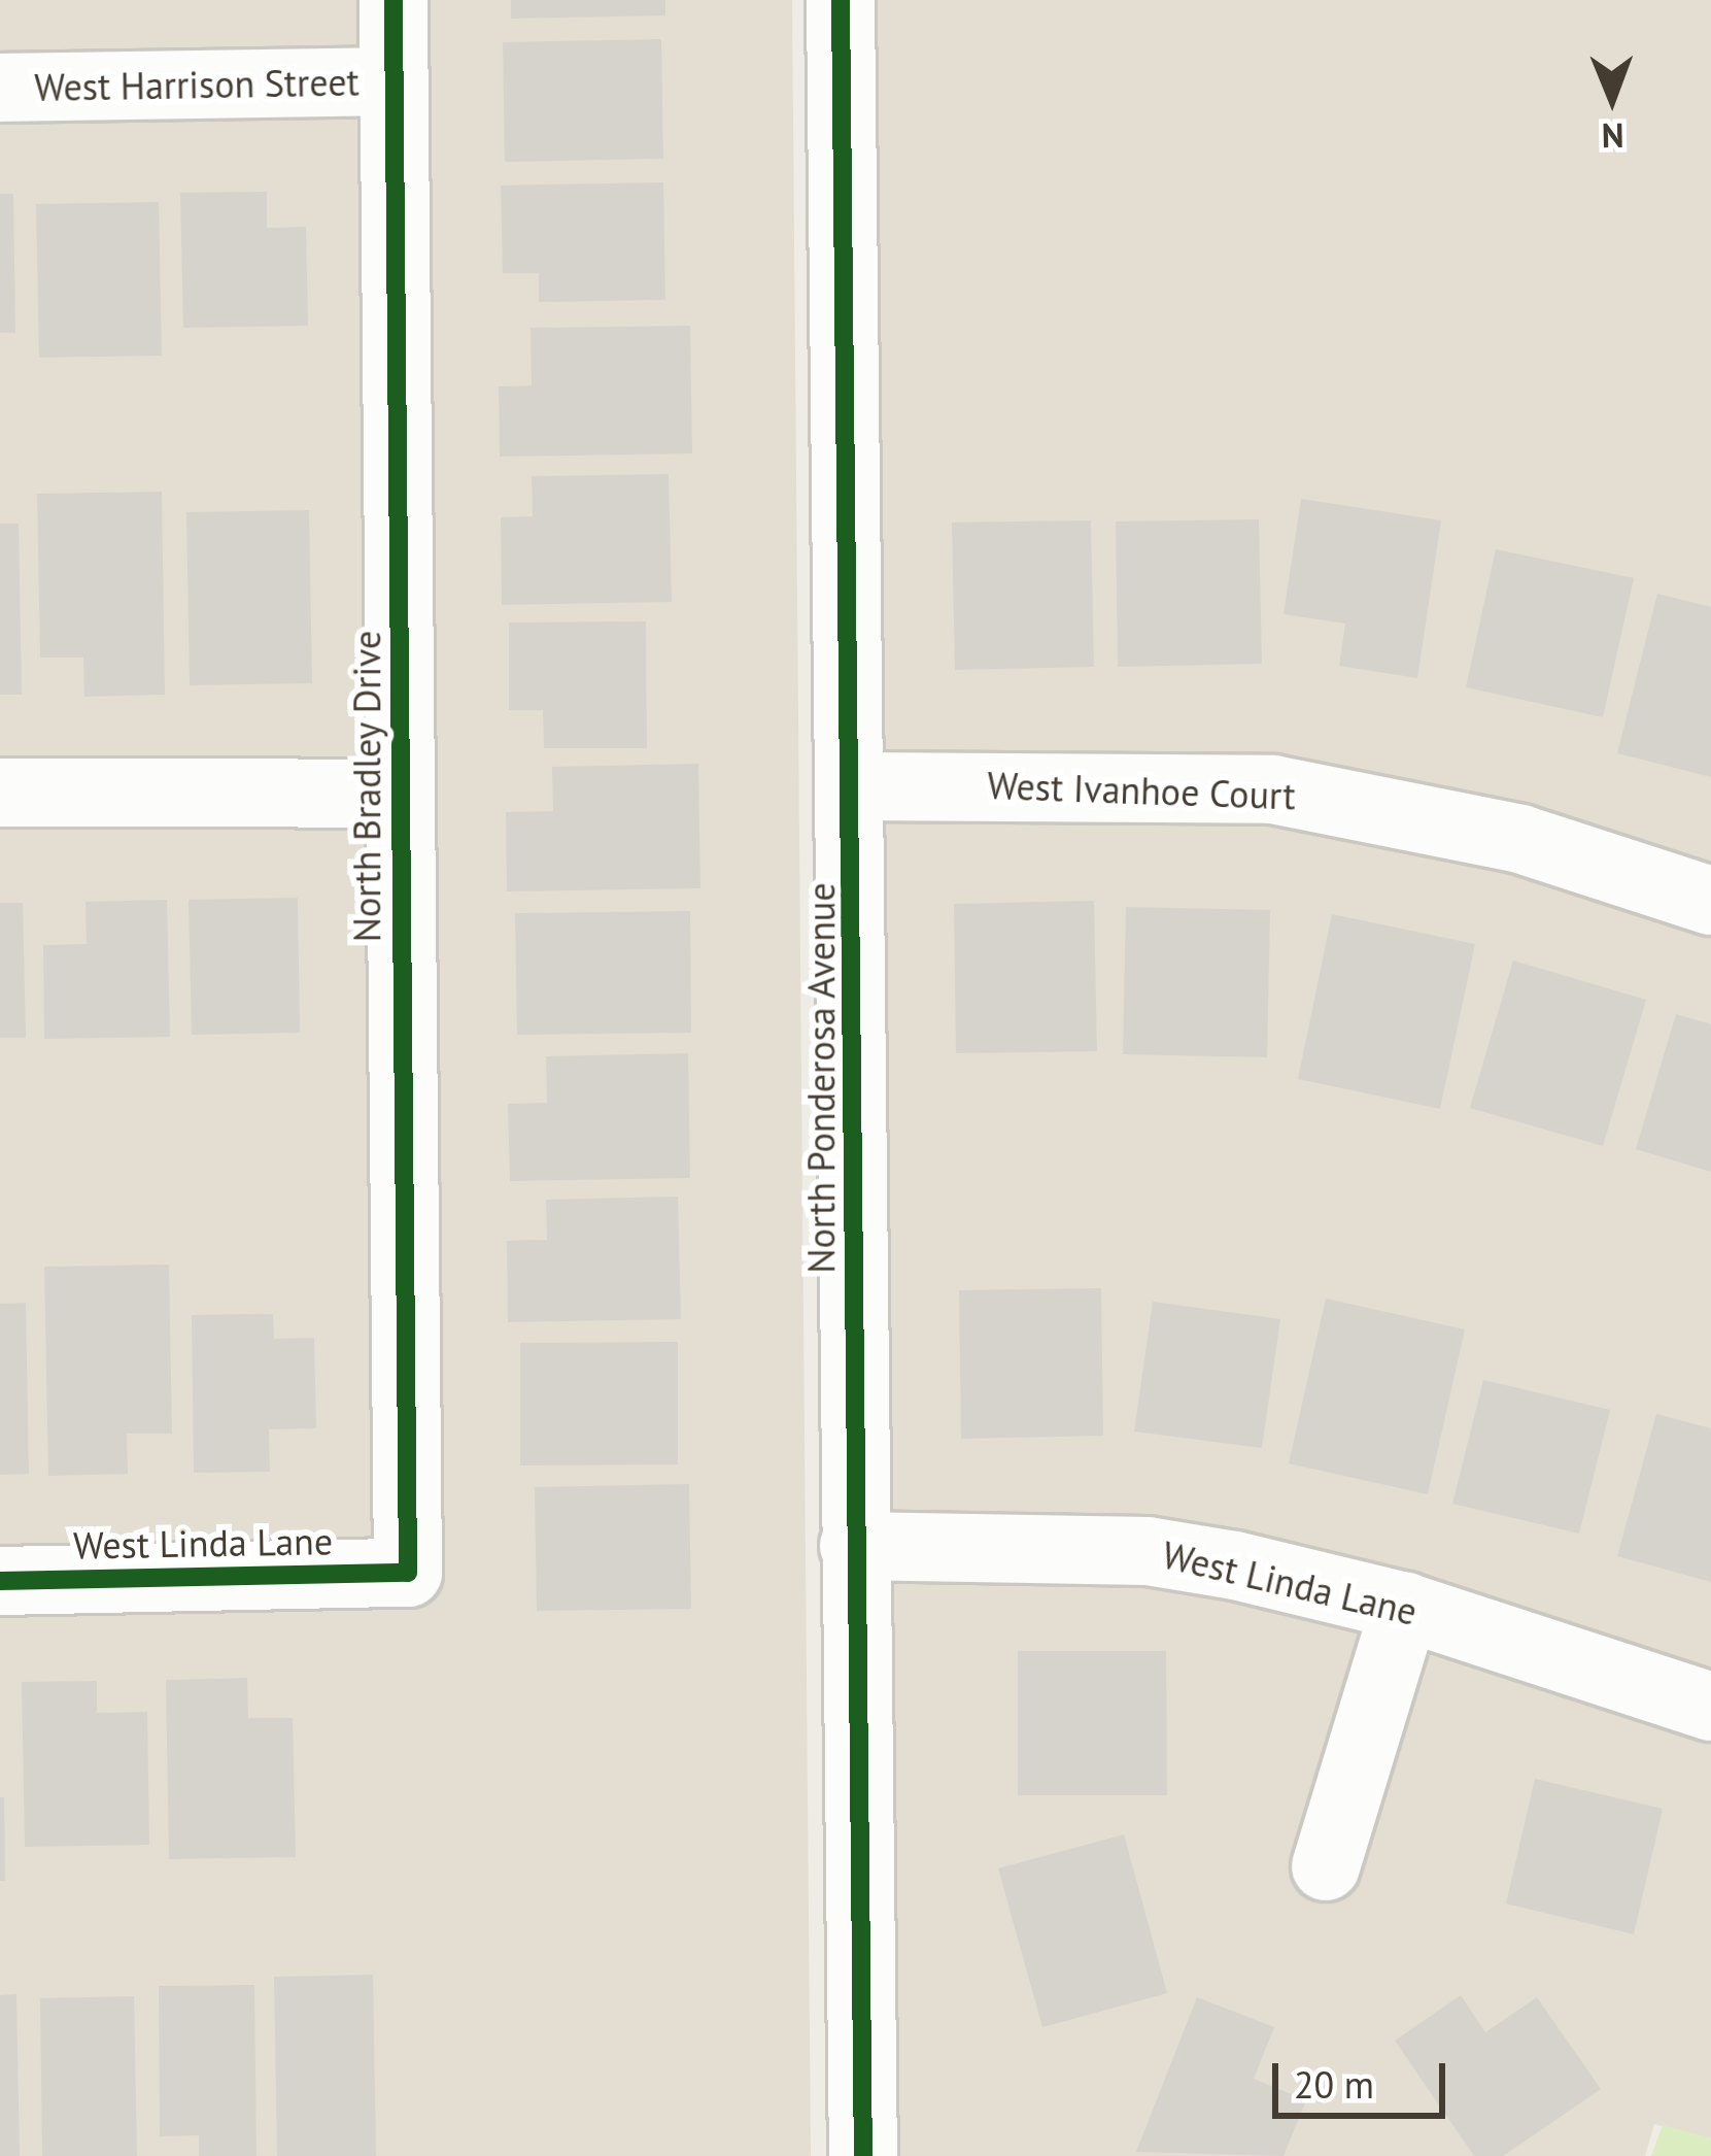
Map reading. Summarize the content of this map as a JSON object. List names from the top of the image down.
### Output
{
  "streets": {
    "street": [
      "West Harrison Street",
      "North Bradley Drive",
      "West Ivanhoe Court",
      "North Ponderosa Avenue",
      "West Linda Lane"
    ]
  },
  "crossings": [
    ["West Harrison Street", "North Bradley Drive"],
    ["North Bradley Drive", "West Linda Lane"],
    ["West Ivanhoe Court", "North Ponderosa Avenue"],
    ["North Ponderosa Avenue", "West Linda Lane"]
  ],
  "scale_bar": "20 m",
  "north": "bottom"
}
